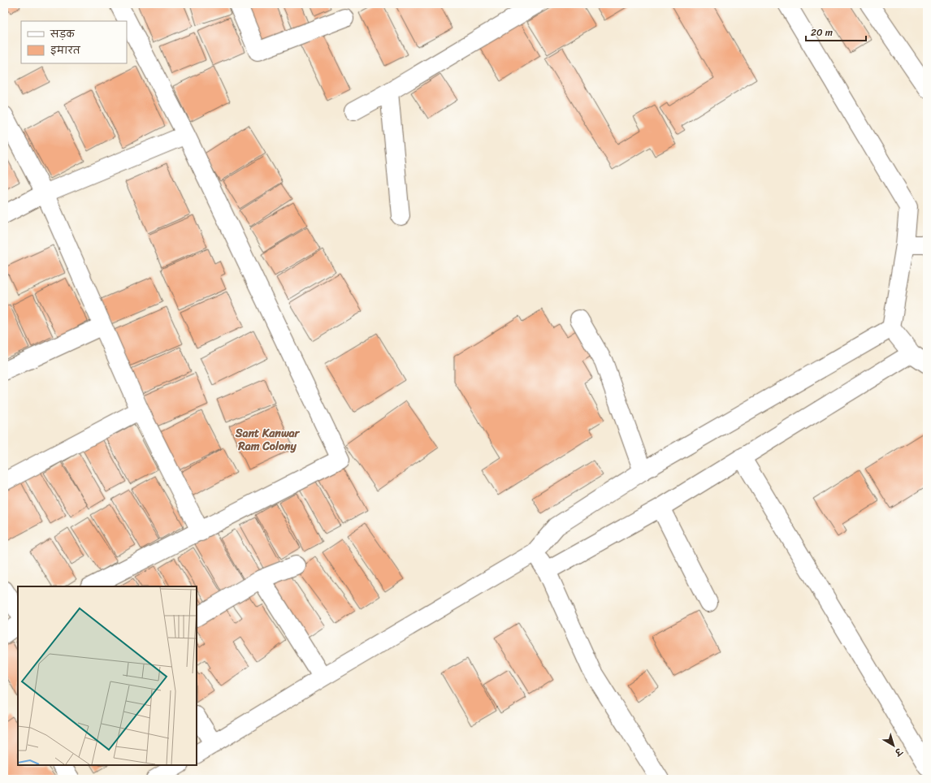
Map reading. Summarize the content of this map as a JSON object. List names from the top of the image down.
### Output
{
  "districts": ["Sant Kanwar Ram Colony"],
  "legend": ["सड़क", "इमारत"],
  "scale_bar": "20 m",
  "north": "bottom right"
}
